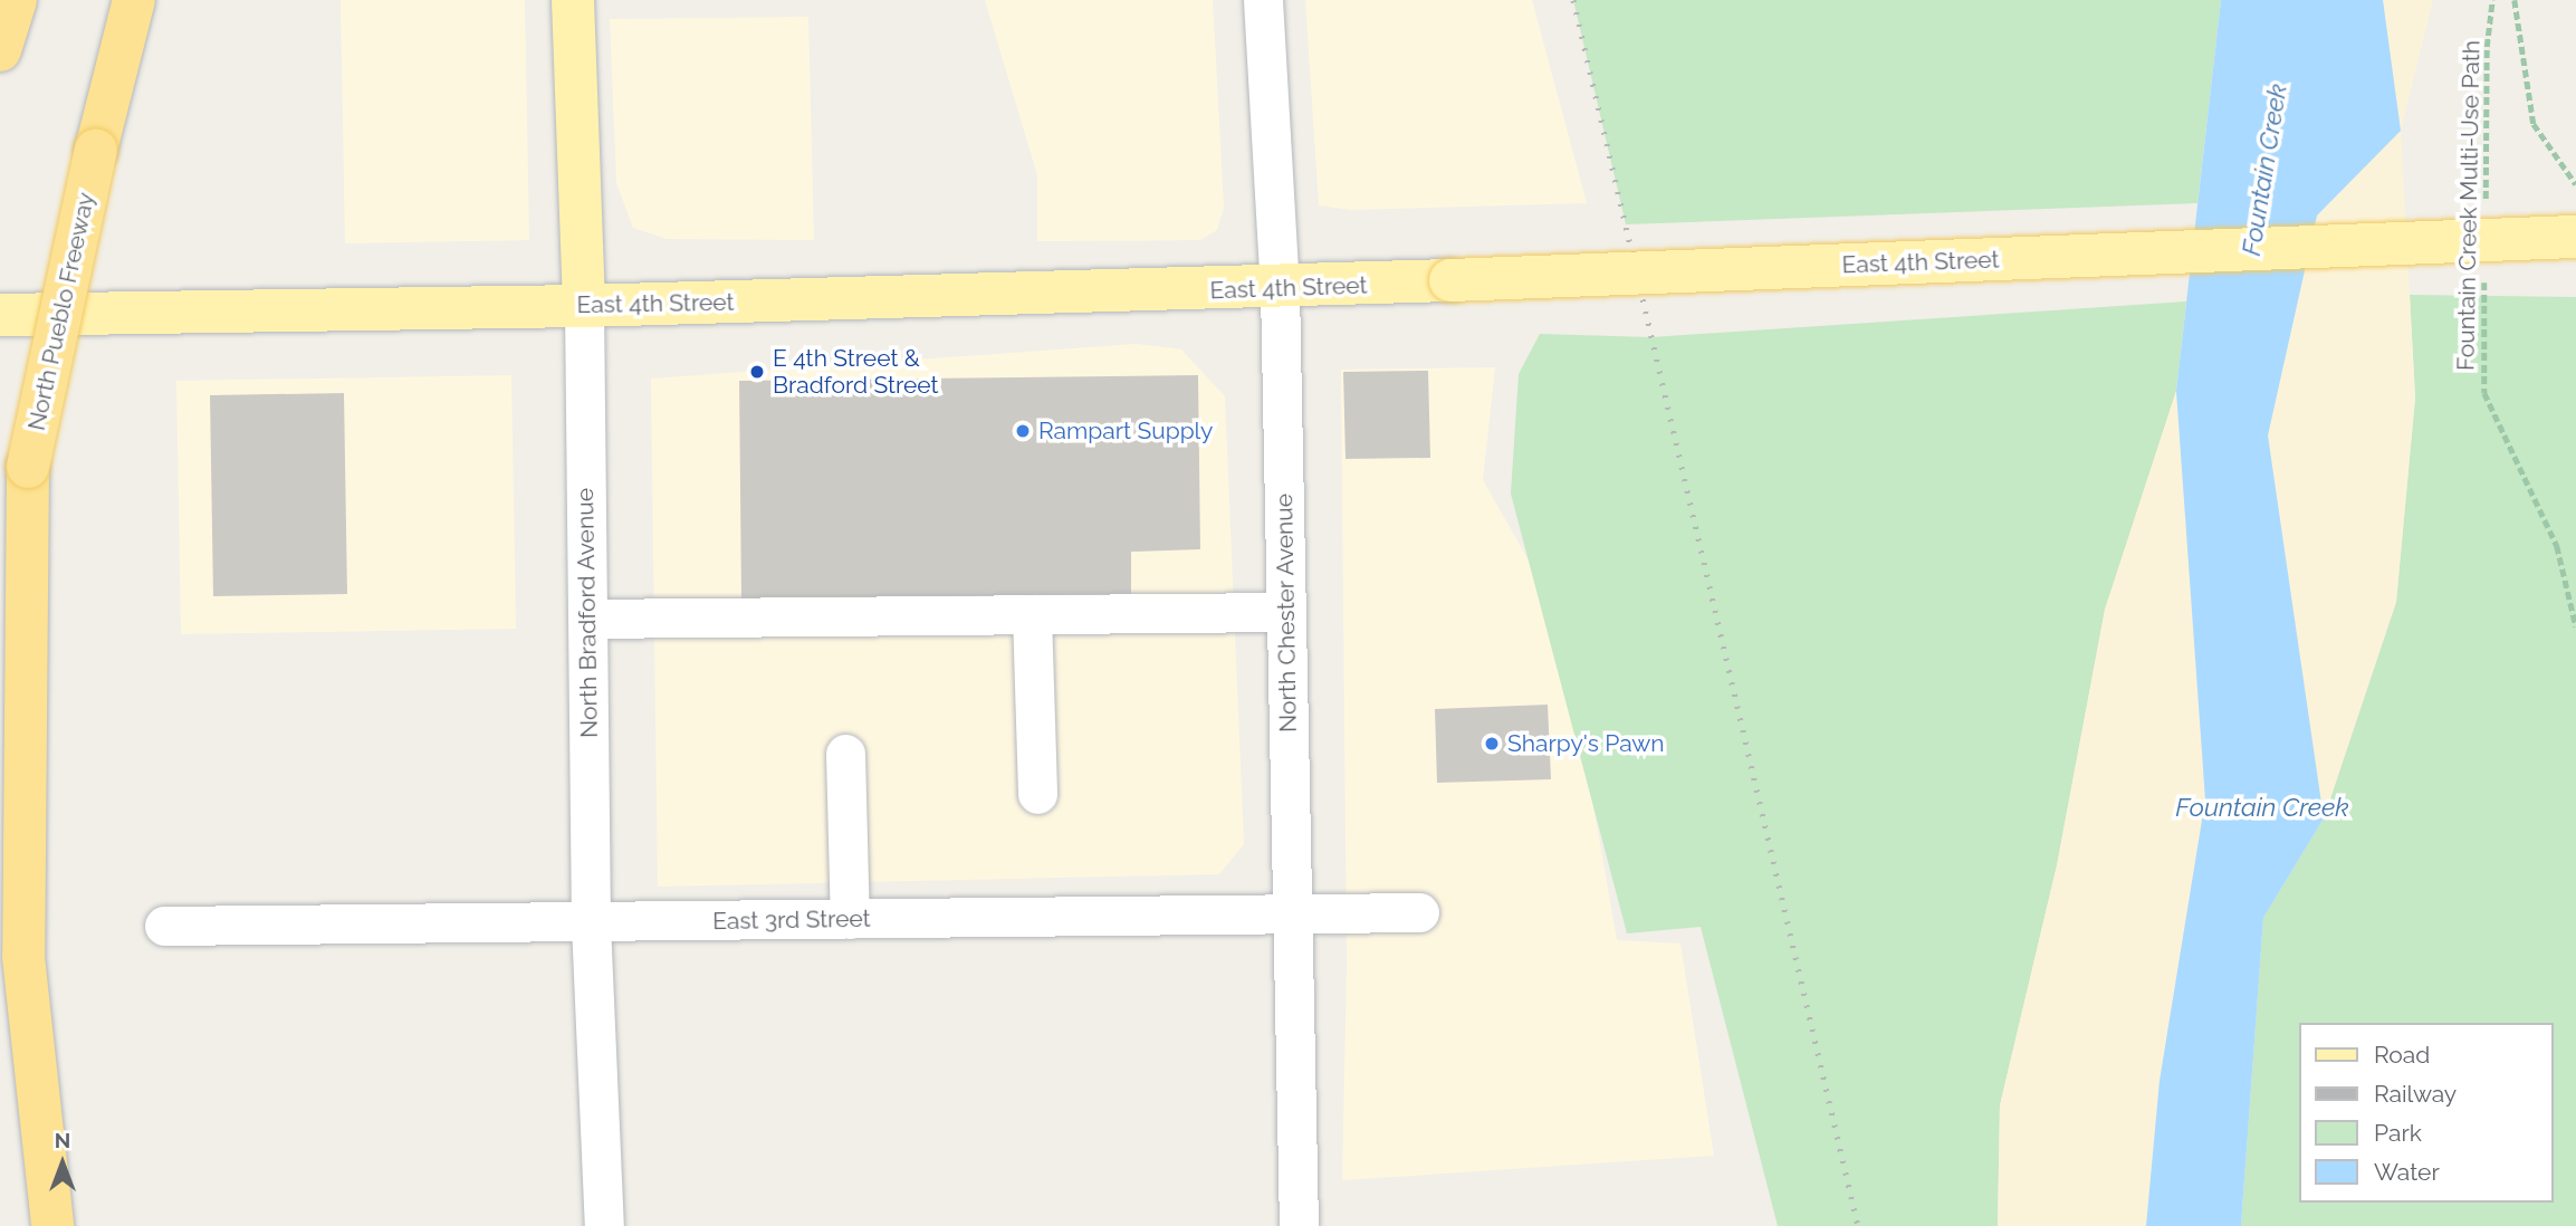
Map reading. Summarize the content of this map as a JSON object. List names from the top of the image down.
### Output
{
  "streets": {
    "highway": ["North Pueblo Freeway"],
    "main road": ["East 4th Street", "North Bradford Avenue"],
    "street": ["North Chester Avenue", "East 3rd Street"],
    "path": ["Fountain Creek Multi-Use Path"]
  },
  "crossings": [
    ["East 4th Street", "North Bradford Avenue"],
    ["East 4th Street", "North Chester Avenue"],
    ["North Bradford Avenue", "East 3rd Street"],
    ["North Chester Avenue", "East 3rd Street"]
  ],
  "water": ["Fountain Creek"],
  "places": ["E 4th Street & Bradford Street", "Rampart Supply", "Sharpy's Pawn"],
  "legend": [
    "Road",
    "Railway",
    "Park",
    "Water"
  ],
  "north": "top"
}
